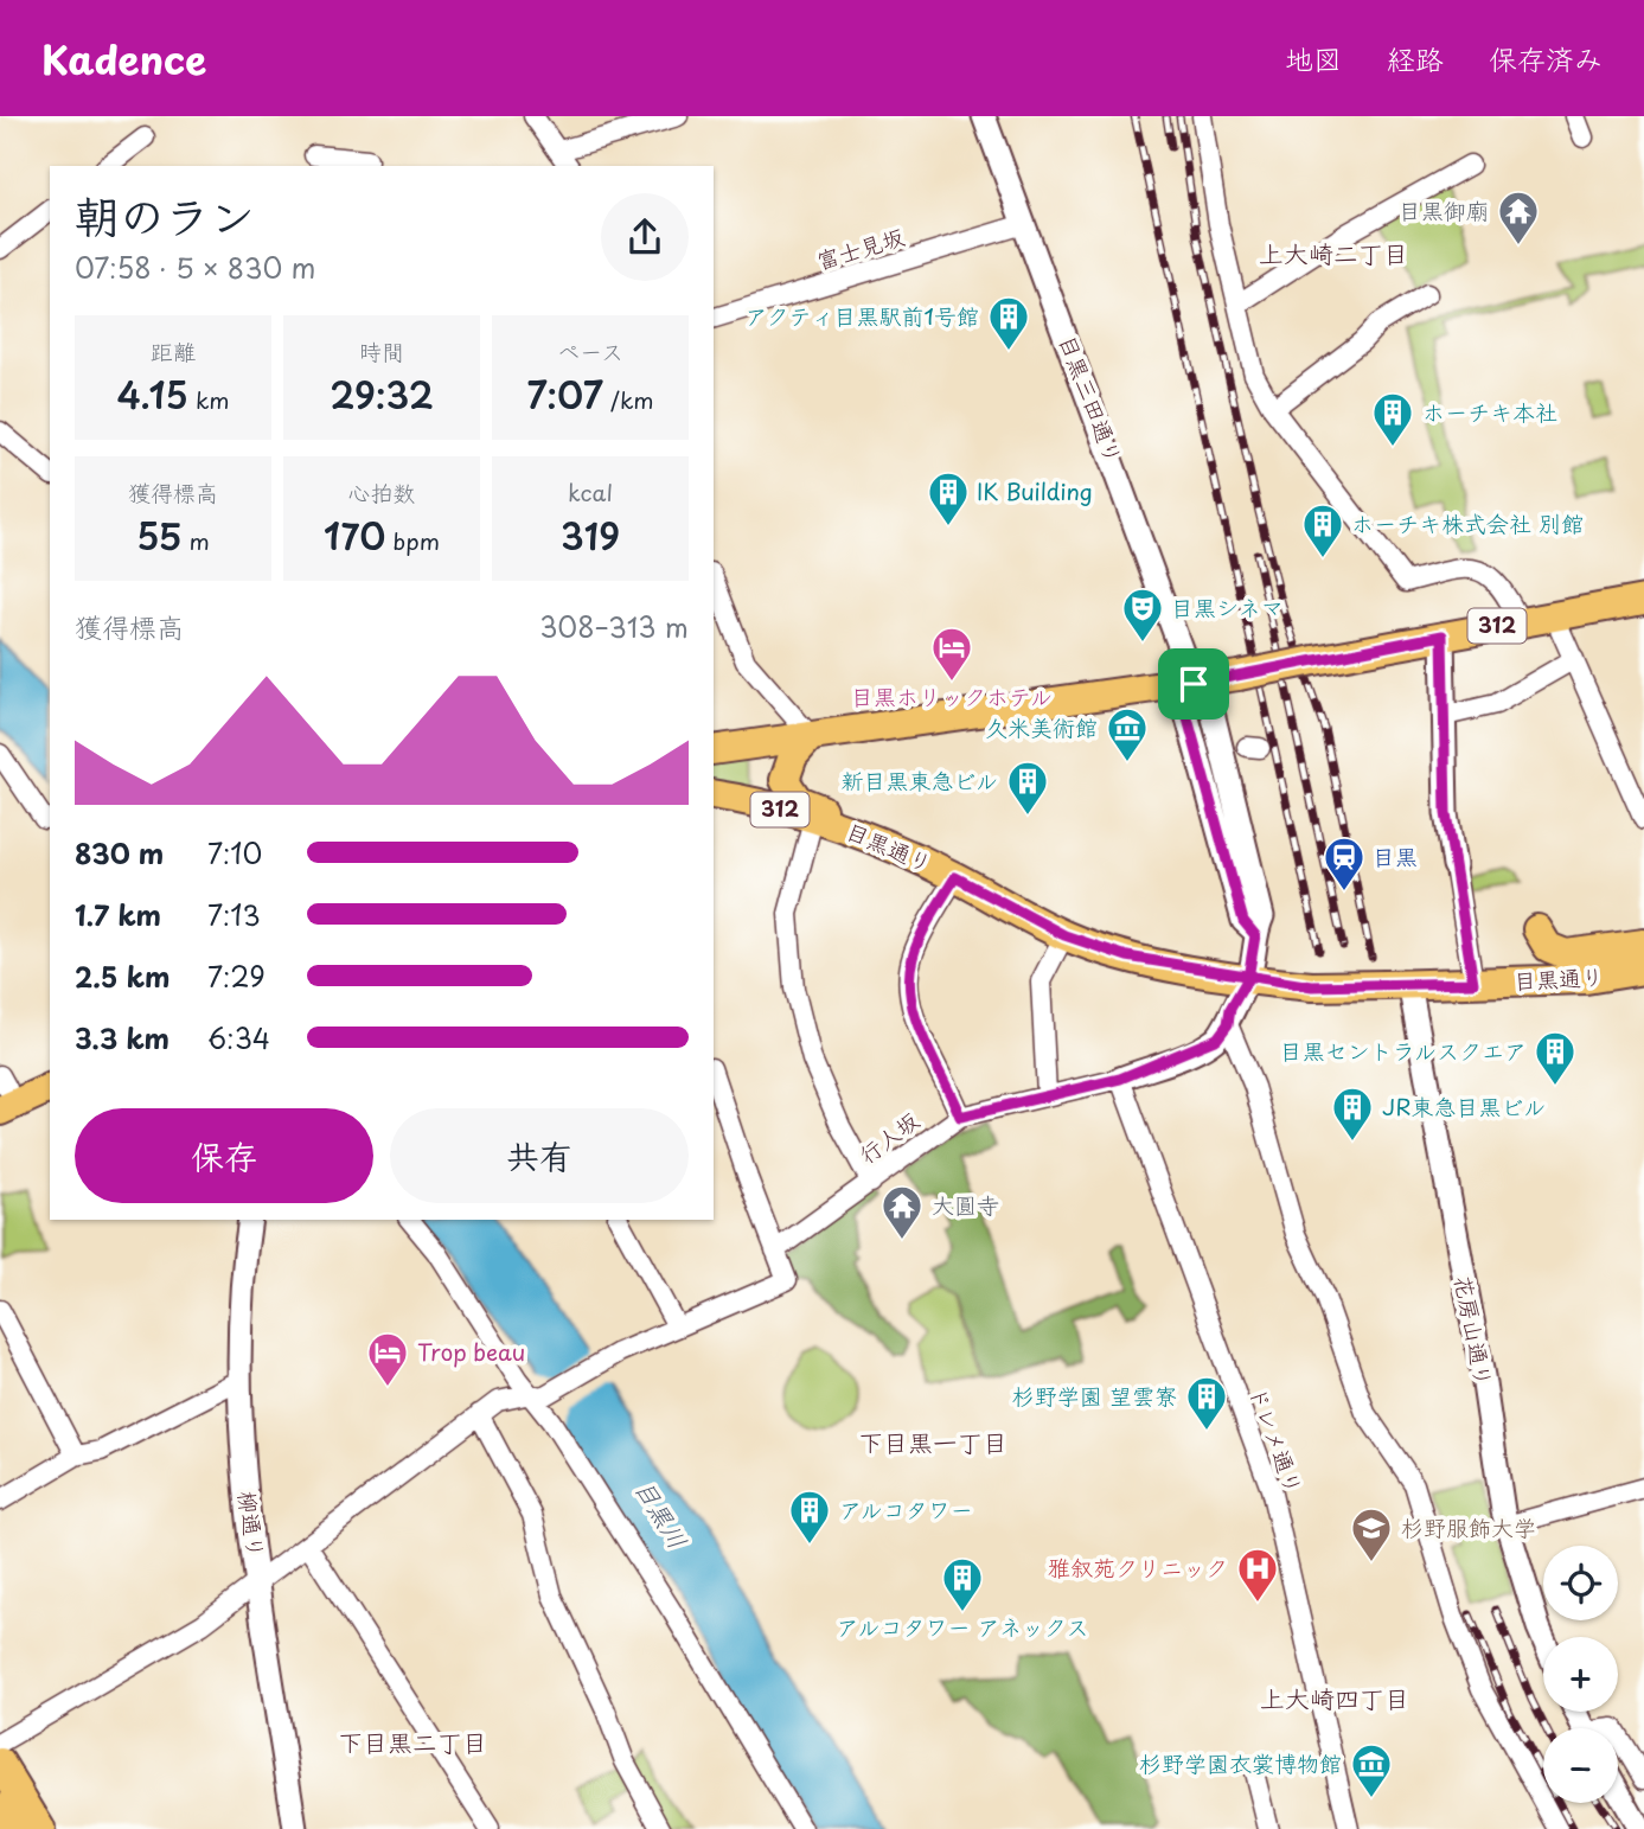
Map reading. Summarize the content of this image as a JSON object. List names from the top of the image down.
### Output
{
  "streets": {
    "main road": ["312", "目黒通り"],
    "street": [
      "富士見坂",
      "目黒三田通り",
      "行人坂",
      "花房山通り",
      "ドレメ通り",
      "柳通り"
    ]
  },
  "crossings": [
    ["富士見坂", "目黒三田通り"],
    ["目黒三田通り", "312"],
    ["目黒通り", "花房山通り"],
    ["行人坂", "ドレメ通り"]
  ],
  "districts": [
    "上大崎二丁目",
    "下目黒一丁目",
    "上大崎四丁目",
    "下目黒二丁目"
  ],
  "water": ["目黒川"],
  "places": {
    "temple": ["目黒御廟", "大圓寺"],
    "building": [
      "アクティ目黒駅前1号館",
      "ホーチキ本社",
      "IK Building",
      "ホーチキ株式会社 別館",
      "新目黒東急ビル",
      "目黒セントラルスクエア",
      "JR東急目黒ビル",
      "杉野学園 望雲寮",
      "アルコタワー",
      "アルコタワー アネックス"
    ],
    "theatre": ["目黒シネマ"],
    "hotel": ["目黒ホリックホテル", "Trop beau"],
    "museum": ["久米美術館", "杉野学園衣裳博物館"],
    "station": ["目黒"],
    "school or university": ["杉野服飾大学"],
    "hospital": ["雅叙苑クリニック"]
  },
  "page": {
    "header": "Kadence",
    "nav": ["地図", "経路", "保存済み"],
    "heading": ["朝のラン", "07:58 · 5 × 830 m"],
    "stats": [
      ["距離", "4.15 km"],
      ["時間", "29:32"],
      ["ペース", "7:07 /km"],
      ["獲得標高", "55 m"],
      ["心拍数", "170 bpm"],
      ["kcal", "319"]
    ],
    "chart": ["獲得標高", "308–313 m"],
    "list": [
      {
        "name": "830 m",
        "note": "7:10"
      },
      {
        "name": "1.7 km",
        "note": "7:13"
      },
      {
        "name": "2.5 km",
        "note": "7:29"
      },
      {
        "name": "3.3 km",
        "note": "6:34"
      }
    ],
    "buttons": ["保存", "共有"],
    "map_buttons": ["+", "−"]
  }
}
